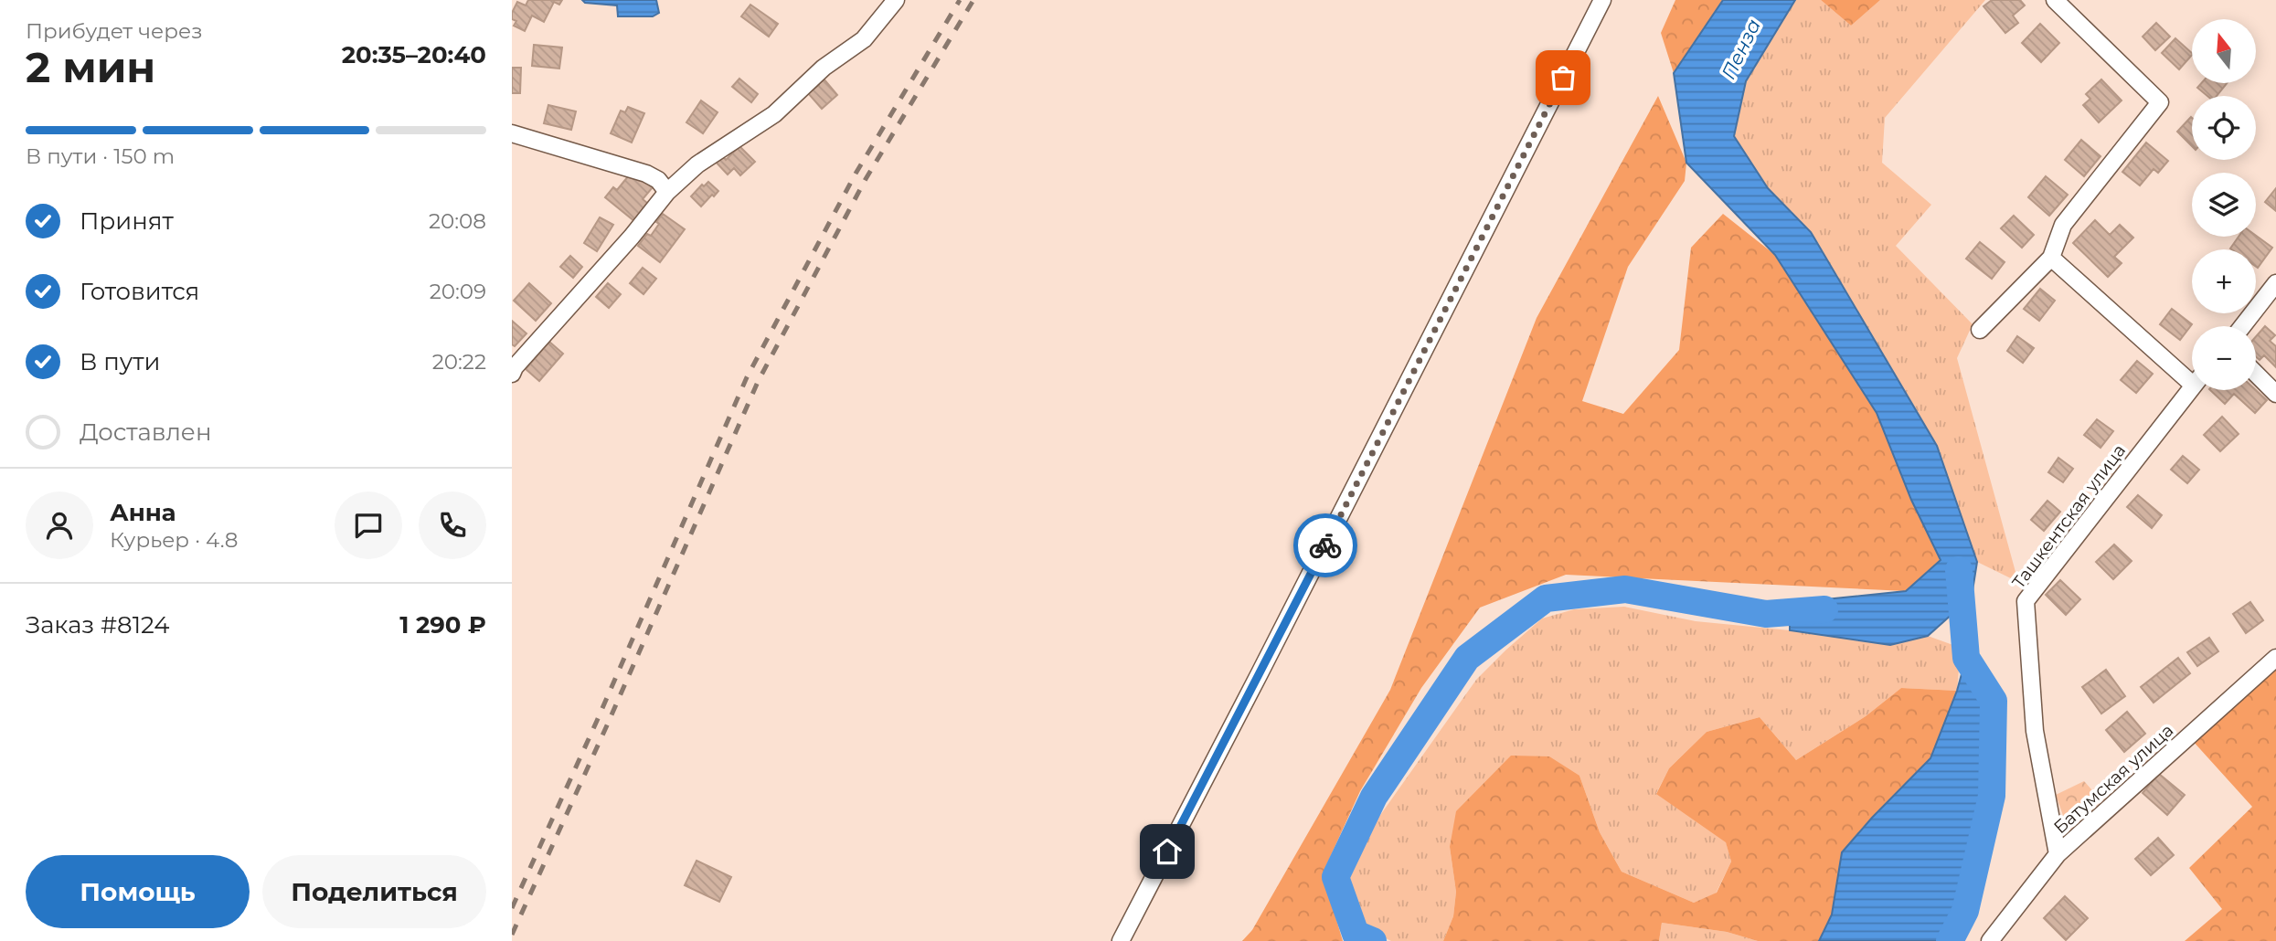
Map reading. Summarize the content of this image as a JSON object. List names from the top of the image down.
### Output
{
  "streets": {
    "street": ["Ташкентская улица", "Батумская улица"]
  },
  "crossings": [
    ["Ташкентская улица", "Батумская улица"]
  ],
  "water": ["Пенза"],
  "north": "top",
  "page": {
    "heading": ["2 мин", "Прибудет через", "20:35–20:40"],
    "panel": [
      "Анна",
      "Курьер · 4.8",
      "Заказ #8124",
      "1 290 ₽"
    ],
    "map_buttons": ["+", "−"],
    "bar": "В пути · 150 m",
    "list": [
      ["Принят", "20:08"],
      ["Готовится", "20:09"],
      ["В пути", "20:22"],
      "Доставлен"
    ],
    "buttons": ["Помощь", "Поделиться"]
  }
}
